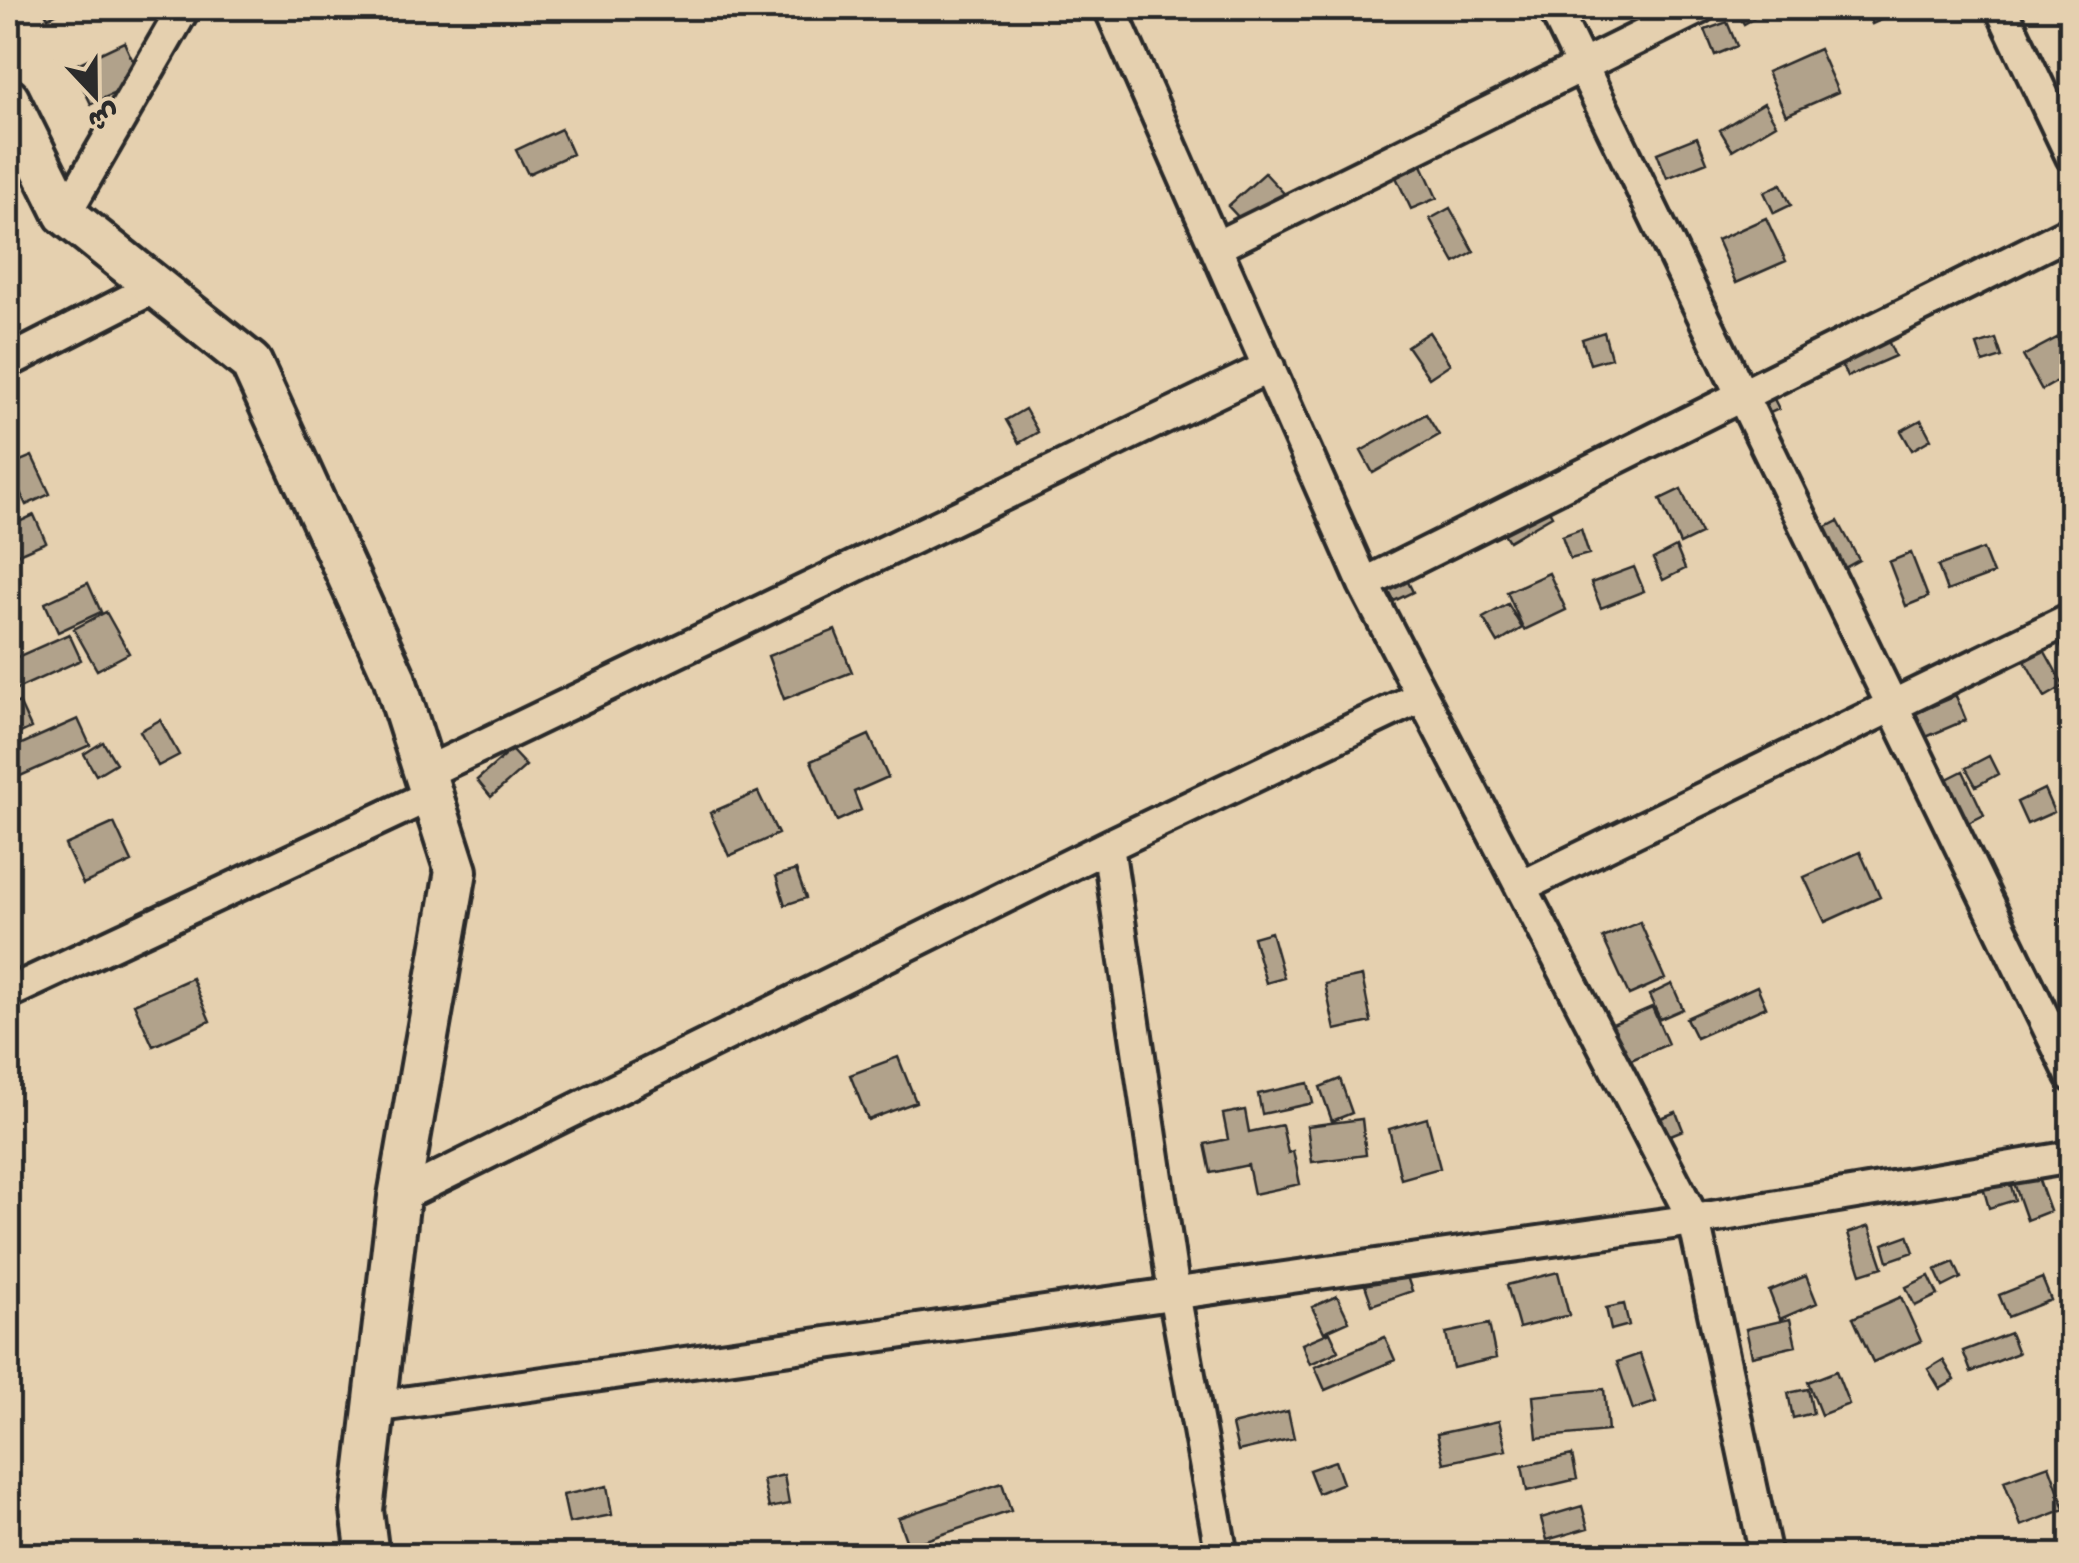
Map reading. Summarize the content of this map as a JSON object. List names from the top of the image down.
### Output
{
  "north": "bottom"
}
